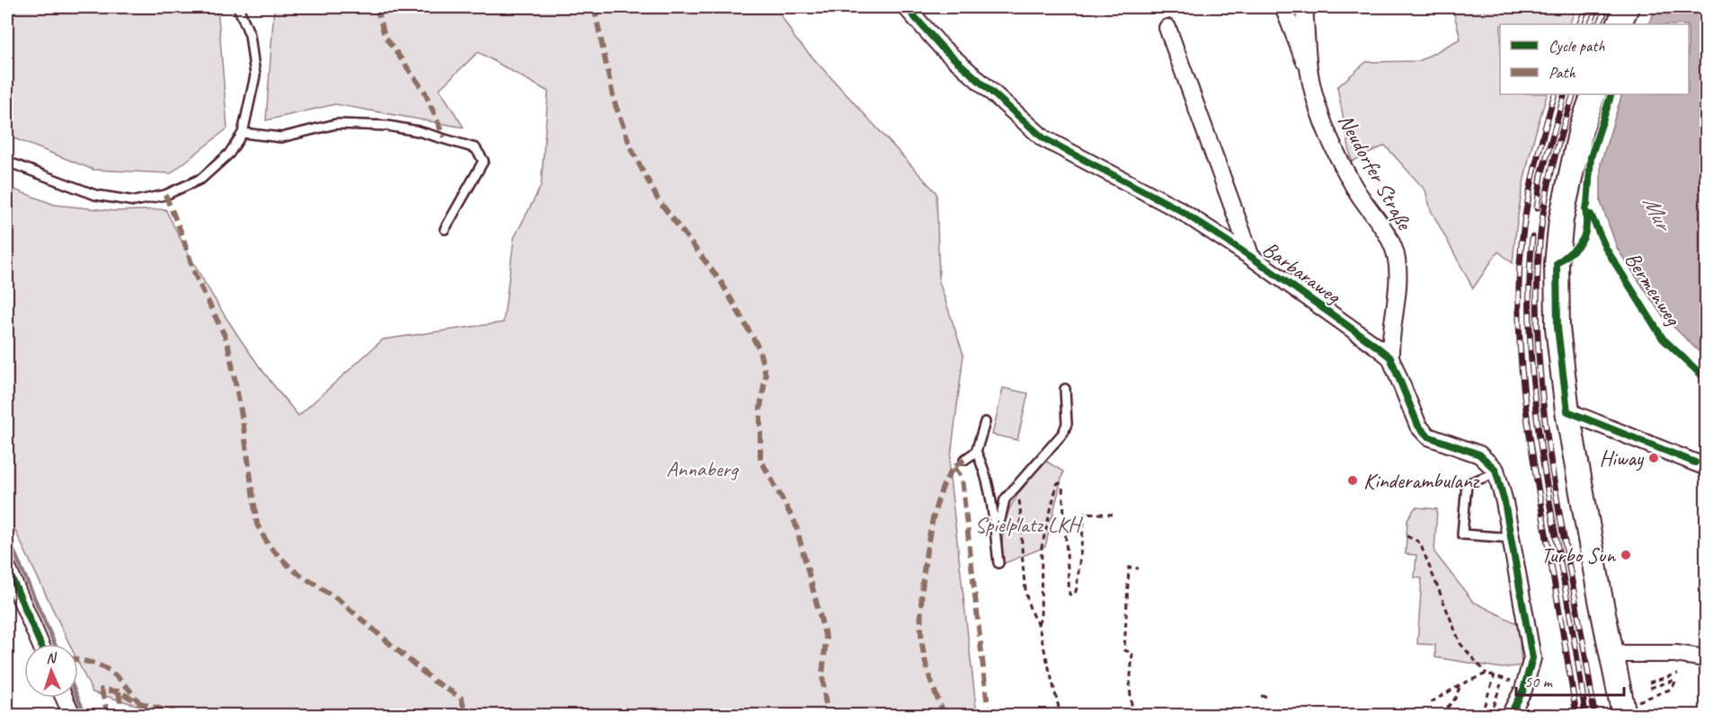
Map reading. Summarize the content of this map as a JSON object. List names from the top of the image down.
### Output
{
  "streets": {
    "street": ["Neudorfer Straße", "Barbaraweg"],
    "cycle path": ["Bermenweg"]
  },
  "crossings": [
    ["Neudorfer Straße", "Barbaraweg"]
  ],
  "water": ["Mur"],
  "parks": ["Annaberg", "Spielplatz LKH"],
  "places": ["Hiway", "Kinderambulanz", "Turbo Sun"],
  "legend": ["Cycle path", "Path"],
  "scale_bar": "50 m",
  "north": "top"
}
